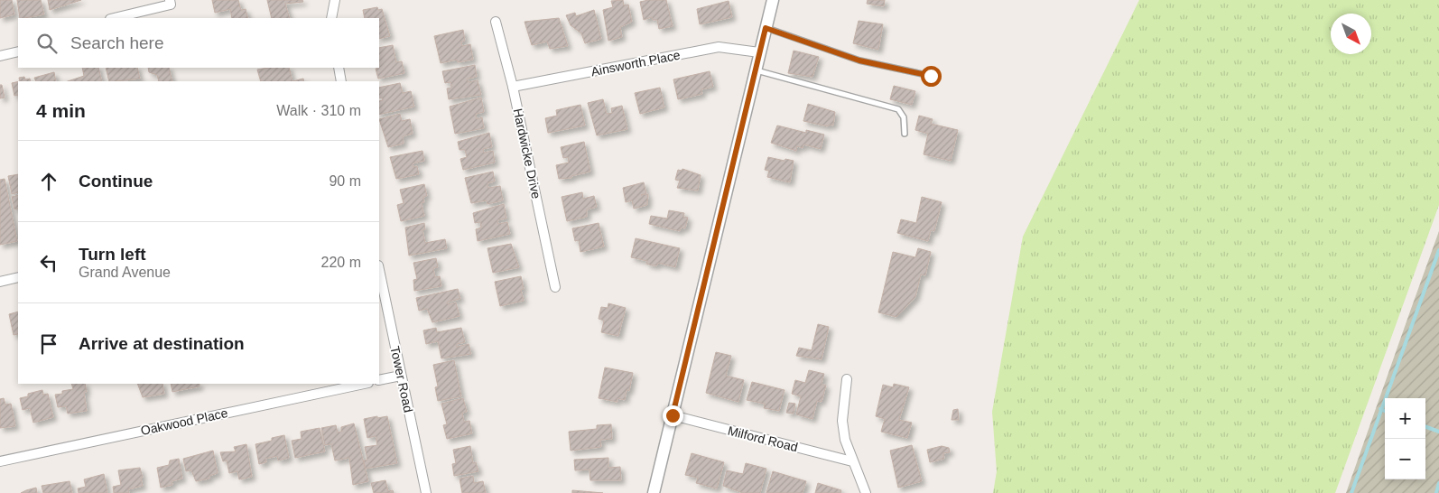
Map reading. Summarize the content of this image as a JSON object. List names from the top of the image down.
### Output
{
  "streets": {
    "street": [
      "Ainsworth Place",
      "Hardwicke Drive",
      "Tower Road",
      "Oakwood Place",
      "Milford Road"
    ]
  },
  "crossings": [
    ["Ainsworth Place", "Hardwicke Drive"]
  ],
  "north": "bottom right",
  "page": {
    "search": "Search here",
    "heading": ["4 min", "Walk · 310 m"],
    "list": [
      ["Continue", "90 m"],
      ["Turn left", "Grand Avenue", "220 m"],
      "Arrive at destination"
    ],
    "map_buttons": ["+", "−"]
  }
}
